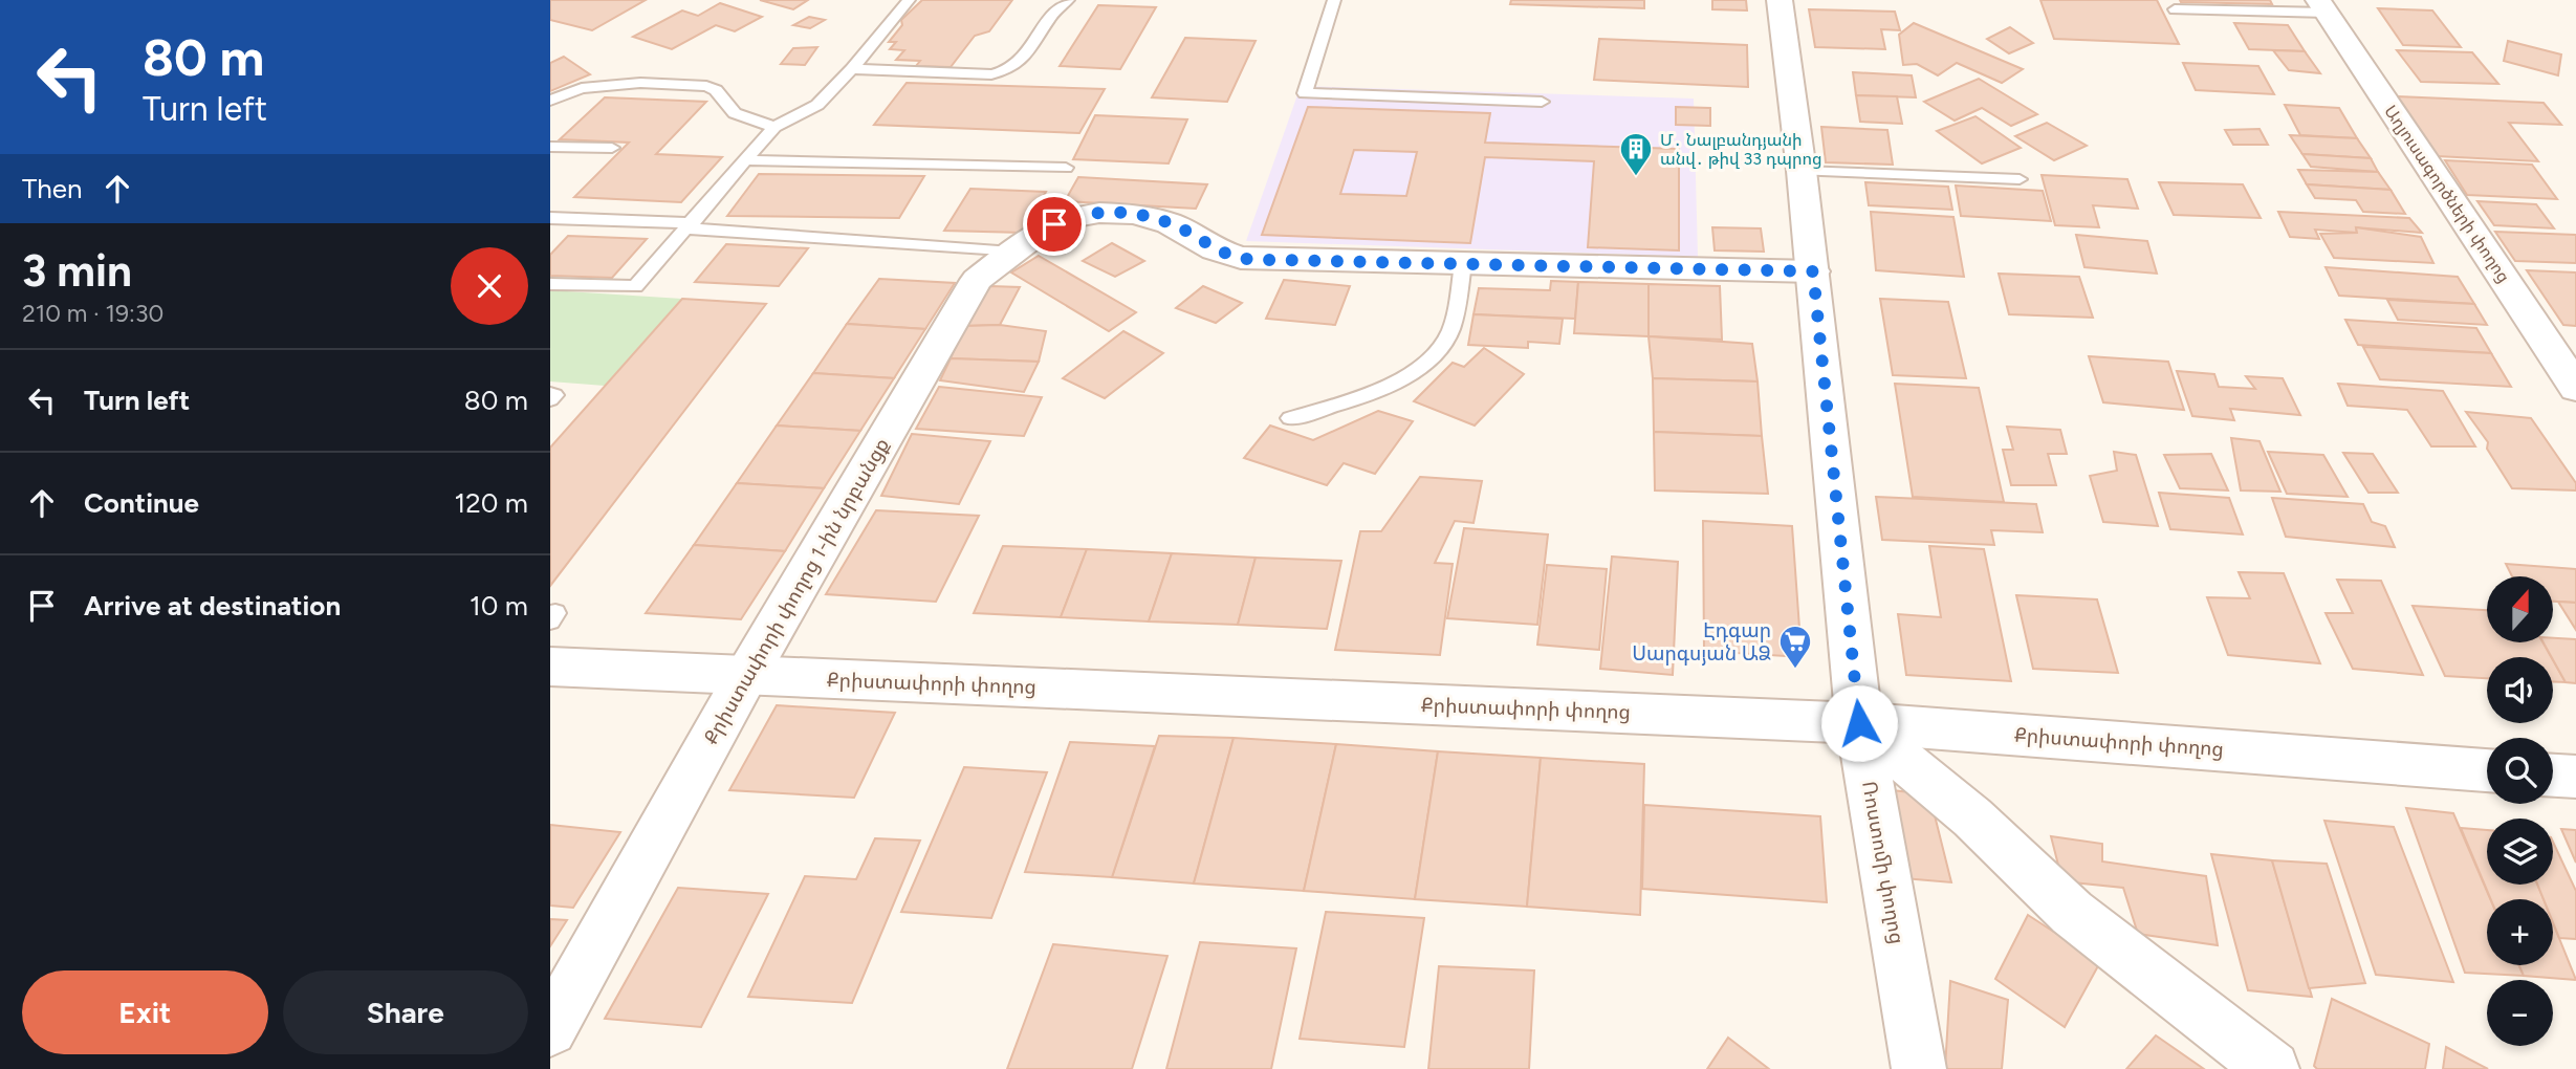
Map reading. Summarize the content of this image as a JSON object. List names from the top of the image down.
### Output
{
  "streets": {
    "street": [
      "Աղյուսագործների փողոց",
      "Քրիստափորի փողոց 1-ին նրբանցք",
      "Քրիստափորի փողոց",
      "Ռոստոմի փողոց"
    ]
  },
  "crossings": [
    ["Քրիստափորի փողոց 1-ին նրբանցք", "Քրիստափորի փողոց"],
    ["Քրիստափորի փողոց 1-ին նրբանցք", "Ռոստոմի փողոց"],
    ["Քրիստափորի փողոց", "Ռոստոմի փողոց"]
  ],
  "places": {
    "building": ["Մ․ Նալբանդյանի անվ․ թիվ 33 դպրոց"],
    "supermarket": ["Էդգար Սարգսյան ԱՁ"]
  },
  "north": "top",
  "page": {
    "turn": ["80 m", "Turn left"],
    "then": "Then",
    "heading": ["3 min", "210 m · 19:30"],
    "list": [
      {
        "name": "Turn left",
        "value": "80 m"
      },
      {
        "name": "Continue",
        "value": "120 m"
      },
      {
        "name": "Arrive at destination",
        "value": "10 m"
      }
    ],
    "map_buttons": ["+", "−"],
    "buttons": ["Exit", "Share"]
  }
}
